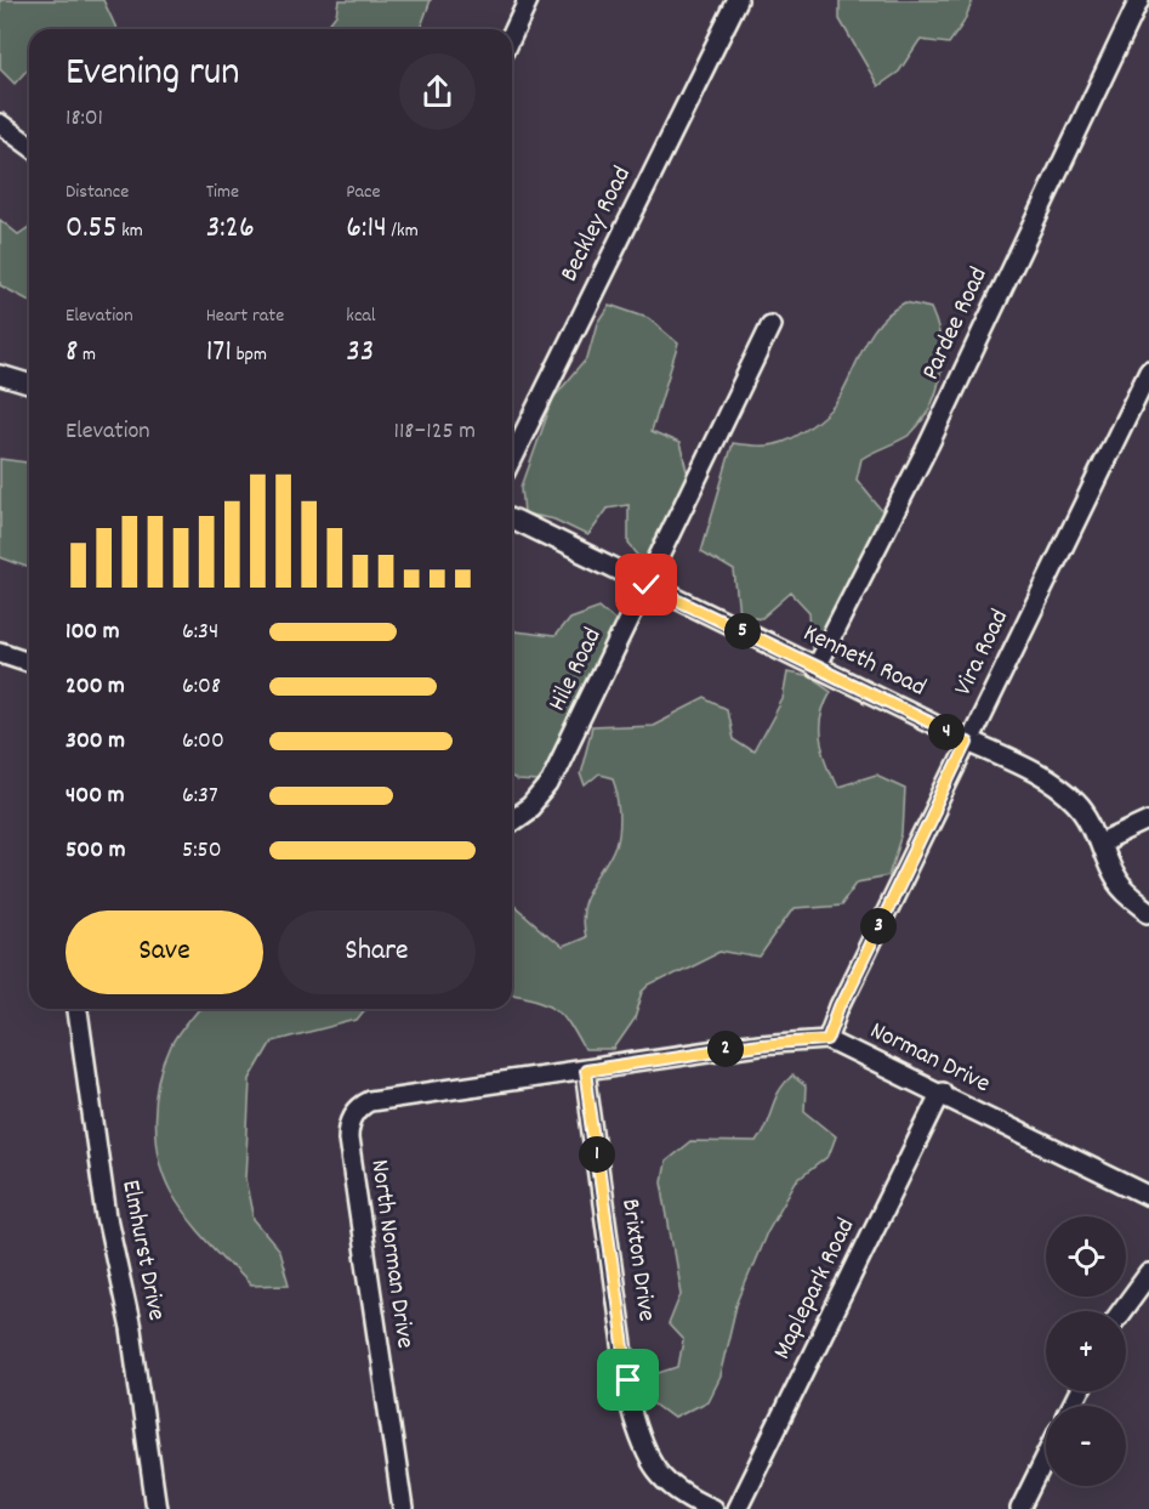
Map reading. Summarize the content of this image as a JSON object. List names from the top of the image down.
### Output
{
  "streets": {
    "street": [
      "Beckley Road",
      "Pardee Road",
      "Vira Road",
      "Kenneth Road",
      "Hile Road",
      "Norman Drive",
      "Elmhurst Drive",
      "North Norman Drive",
      "Brixton Drive",
      "Maplepark Road"
    ]
  },
  "crossings": [
    ["Pardee Road", "Kenneth Road"],
    ["Vira Road", "Kenneth Road"],
    ["Vira Road", "Norman Drive"],
    ["Kenneth Road", "Hile Road"],
    ["Norman Drive", "North Norman Drive"],
    ["Norman Drive", "Brixton Drive"],
    ["Norman Drive", "Maplepark Road"]
  ],
  "page": {
    "heading": ["Evening run", "18:01"],
    "stats": [
      ["Distance", "0.55 km"],
      ["Time", "3:26"],
      ["Pace", "6:14 /km"],
      ["Elevation", "8 m"],
      ["Heart rate", "171 bpm"],
      ["kcal", "33"]
    ],
    "chart": ["Elevation", "118–125 m"],
    "list": [
      {
        "name": "100 m",
        "note": "6:34"
      },
      {
        "name": "200 m",
        "note": "6:08"
      },
      {
        "name": "300 m",
        "note": "6:00"
      },
      {
        "name": "400 m",
        "note": "6:37"
      },
      {
        "name": "500 m",
        "note": "5:50"
      }
    ],
    "pins": [
      "5",
      "4",
      "3",
      "2",
      "1"
    ],
    "buttons": ["Save", "Share"],
    "map_buttons": ["+", "−"]
  }
}
